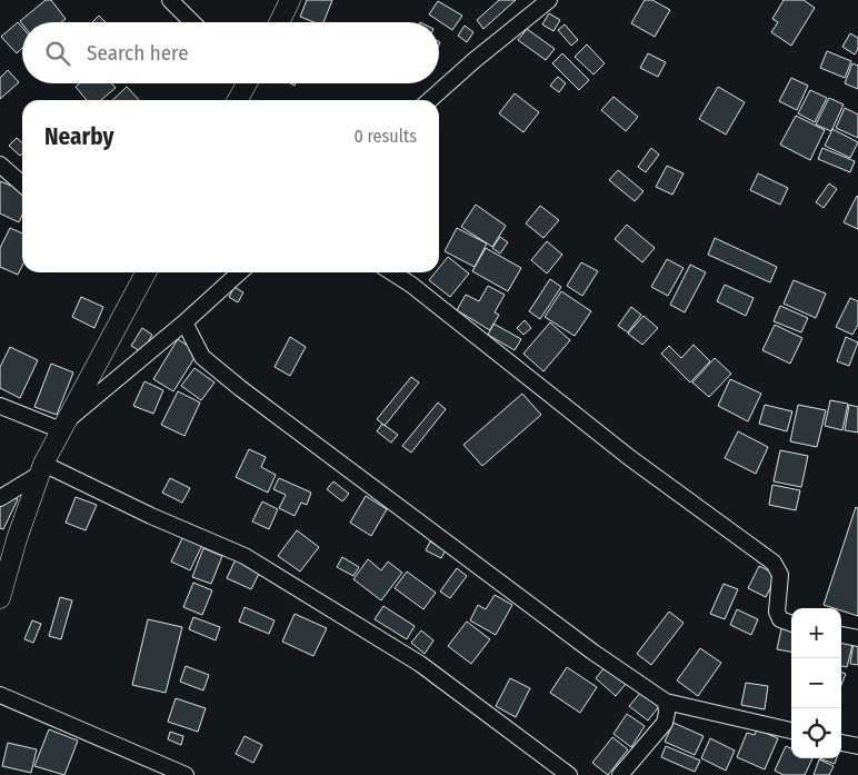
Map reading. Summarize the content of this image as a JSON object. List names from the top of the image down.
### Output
{
  "page": {
    "search": "Search here",
    "heading": ["Nearby", "0 results"],
    "map_buttons": ["+", "−"]
  }
}
